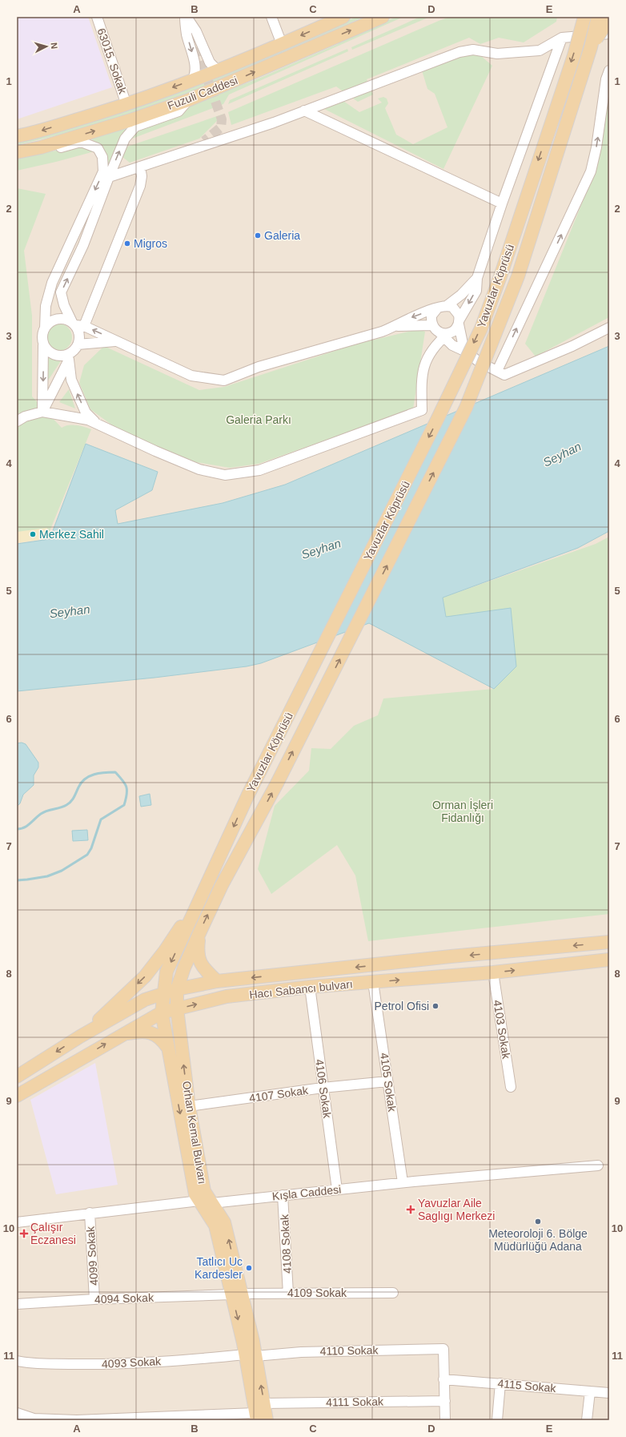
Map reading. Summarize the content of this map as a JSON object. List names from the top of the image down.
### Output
{
  "streets": {
    "main road": [
      "Fuzuli Caddesi",
      "Yavuzlar Köprüsü",
      "Hacı Sabancı bulvarı",
      "Orhan Kemal Bulvarı"
    ],
    "street": [
      "63015. Sokak",
      "4103 Sokak",
      "4105 Sokak",
      "4106 Sokak",
      "4107 Sokak",
      "Kışla Caddesi",
      "4108 Sokak",
      "4099 Sokak",
      "4109 Sokak",
      "4094 Sokak",
      "4110 Sokak",
      "4093 Sokak",
      "4115 Sokak",
      "4111 Sokak"
    ]
  },
  "crossings": [
    ["63015. Sokak", "Fuzuli Caddesi"],
    ["Yavuzlar Köprüsü", "Hacı Sabancı bulvarı"],
    ["Yavuzlar Köprüsü", "Orhan Kemal Bulvarı"],
    ["Hacı Sabancı bulvarı", "4103 Sokak"],
    ["Hacı Sabancı bulvarı", "4105 Sokak"],
    ["Hacı Sabancı bulvarı", "4106 Sokak"],
    ["Hacı Sabancı bulvarı", "Orhan Kemal Bulvarı"],
    ["4105 Sokak", "4107 Sokak"],
    ["4105 Sokak", "Kışla Caddesi"],
    ["4106 Sokak", "4107 Sokak"],
    ["4106 Sokak", "Kışla Caddesi"],
    ["4107 Sokak", "Orhan Kemal Bulvarı"],
    ["Orhan Kemal Bulvarı", "Kışla Caddesi"],
    ["Orhan Kemal Bulvarı", "4109 Sokak"],
    ["Orhan Kemal Bulvarı", "4094 Sokak"],
    ["Orhan Kemal Bulvarı", "4110 Sokak"],
    ["Orhan Kemal Bulvarı", "4093 Sokak"],
    ["Orhan Kemal Bulvarı", "4111 Sokak"],
    ["Kışla Caddesi", "4108 Sokak"],
    ["Kışla Caddesi", "4099 Sokak"],
    ["4108 Sokak", "4109 Sokak"],
    ["4099 Sokak", "4094 Sokak"],
    ["4109 Sokak", "4094 Sokak"],
    ["4110 Sokak", "4093 Sokak"],
    ["4110 Sokak", "4115 Sokak"]
  ],
  "water": ["Seyhan"],
  "parks": ["Galeria Parkı", "Orman İşleri Fidanlığı"],
  "places": {
    "other": [
      "Galeria",
      "Migros",
      "Merkez Sahil",
      "Petrol Ofisi",
      "Meteoroloji 6. Bölge Müdürlüğü Adana",
      "Tatlıcı Uc Kardesler"
    ],
    "health": ["Yavuzlar Aile Saglıgı Merkezi", "Çalışır Eczanesi"]
  },
  "north": "right",
  "grid": {
    "columns": [
      "A",
      "B",
      "C",
      "D",
      "E"
    ],
    "rows": [
      "1",
      "2",
      "3",
      "4",
      "5",
      "6",
      "7",
      "8",
      "9",
      "10",
      "11"
    ]
  }
}
